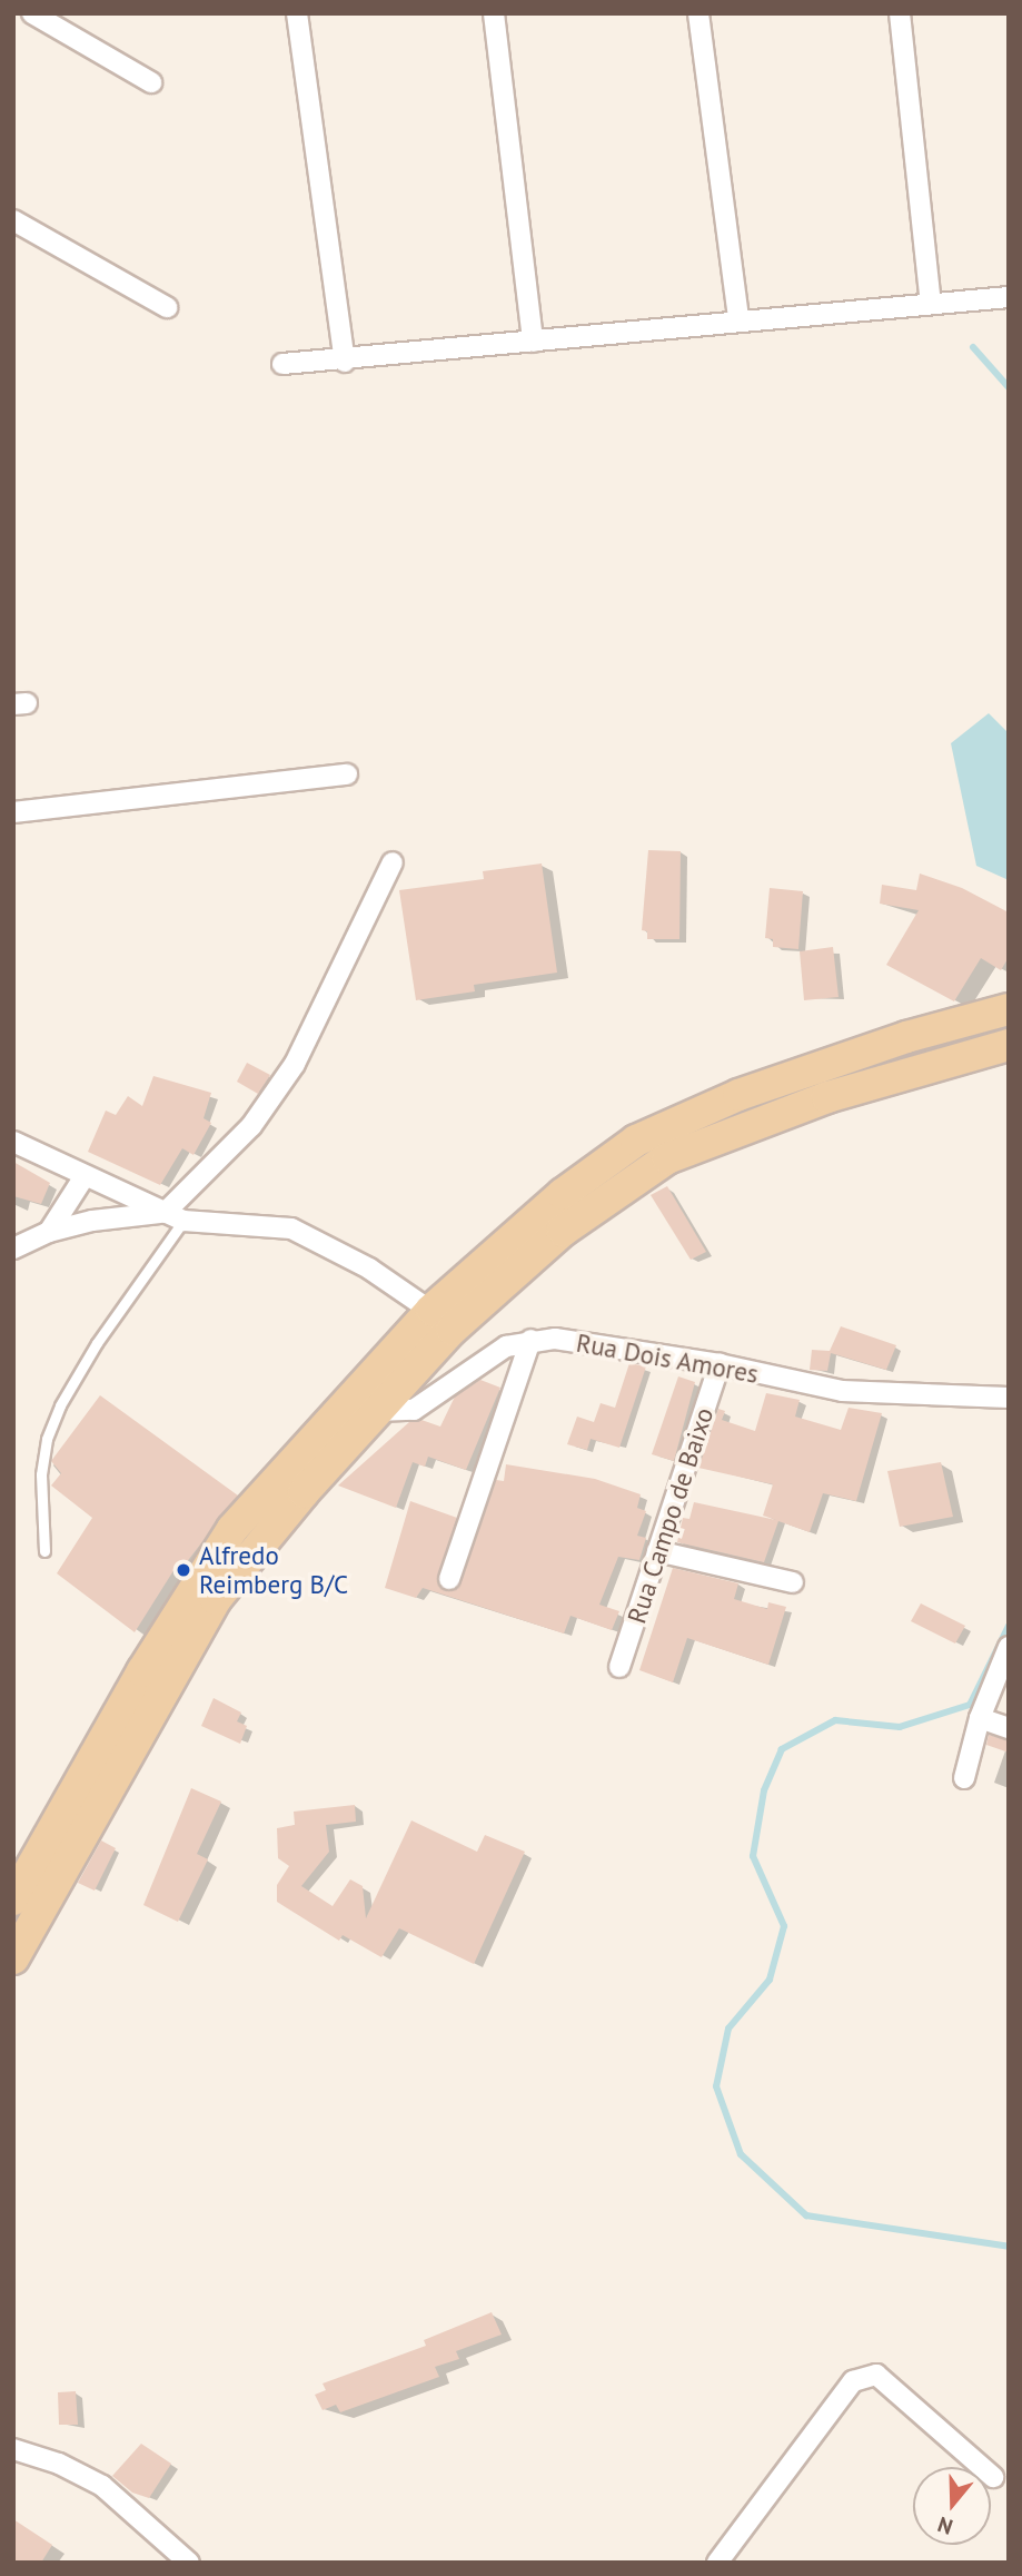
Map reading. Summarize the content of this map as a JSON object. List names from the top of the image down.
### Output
{
  "streets": {
    "street": ["Rua Dois Amores", "Rua Campo de Baixo"]
  },
  "crossings": [
    ["Rua Dois Amores", "Rua Campo de Baixo"]
  ],
  "places": ["Alfredo Reimberg B/C"],
  "north": "bottom"
}
